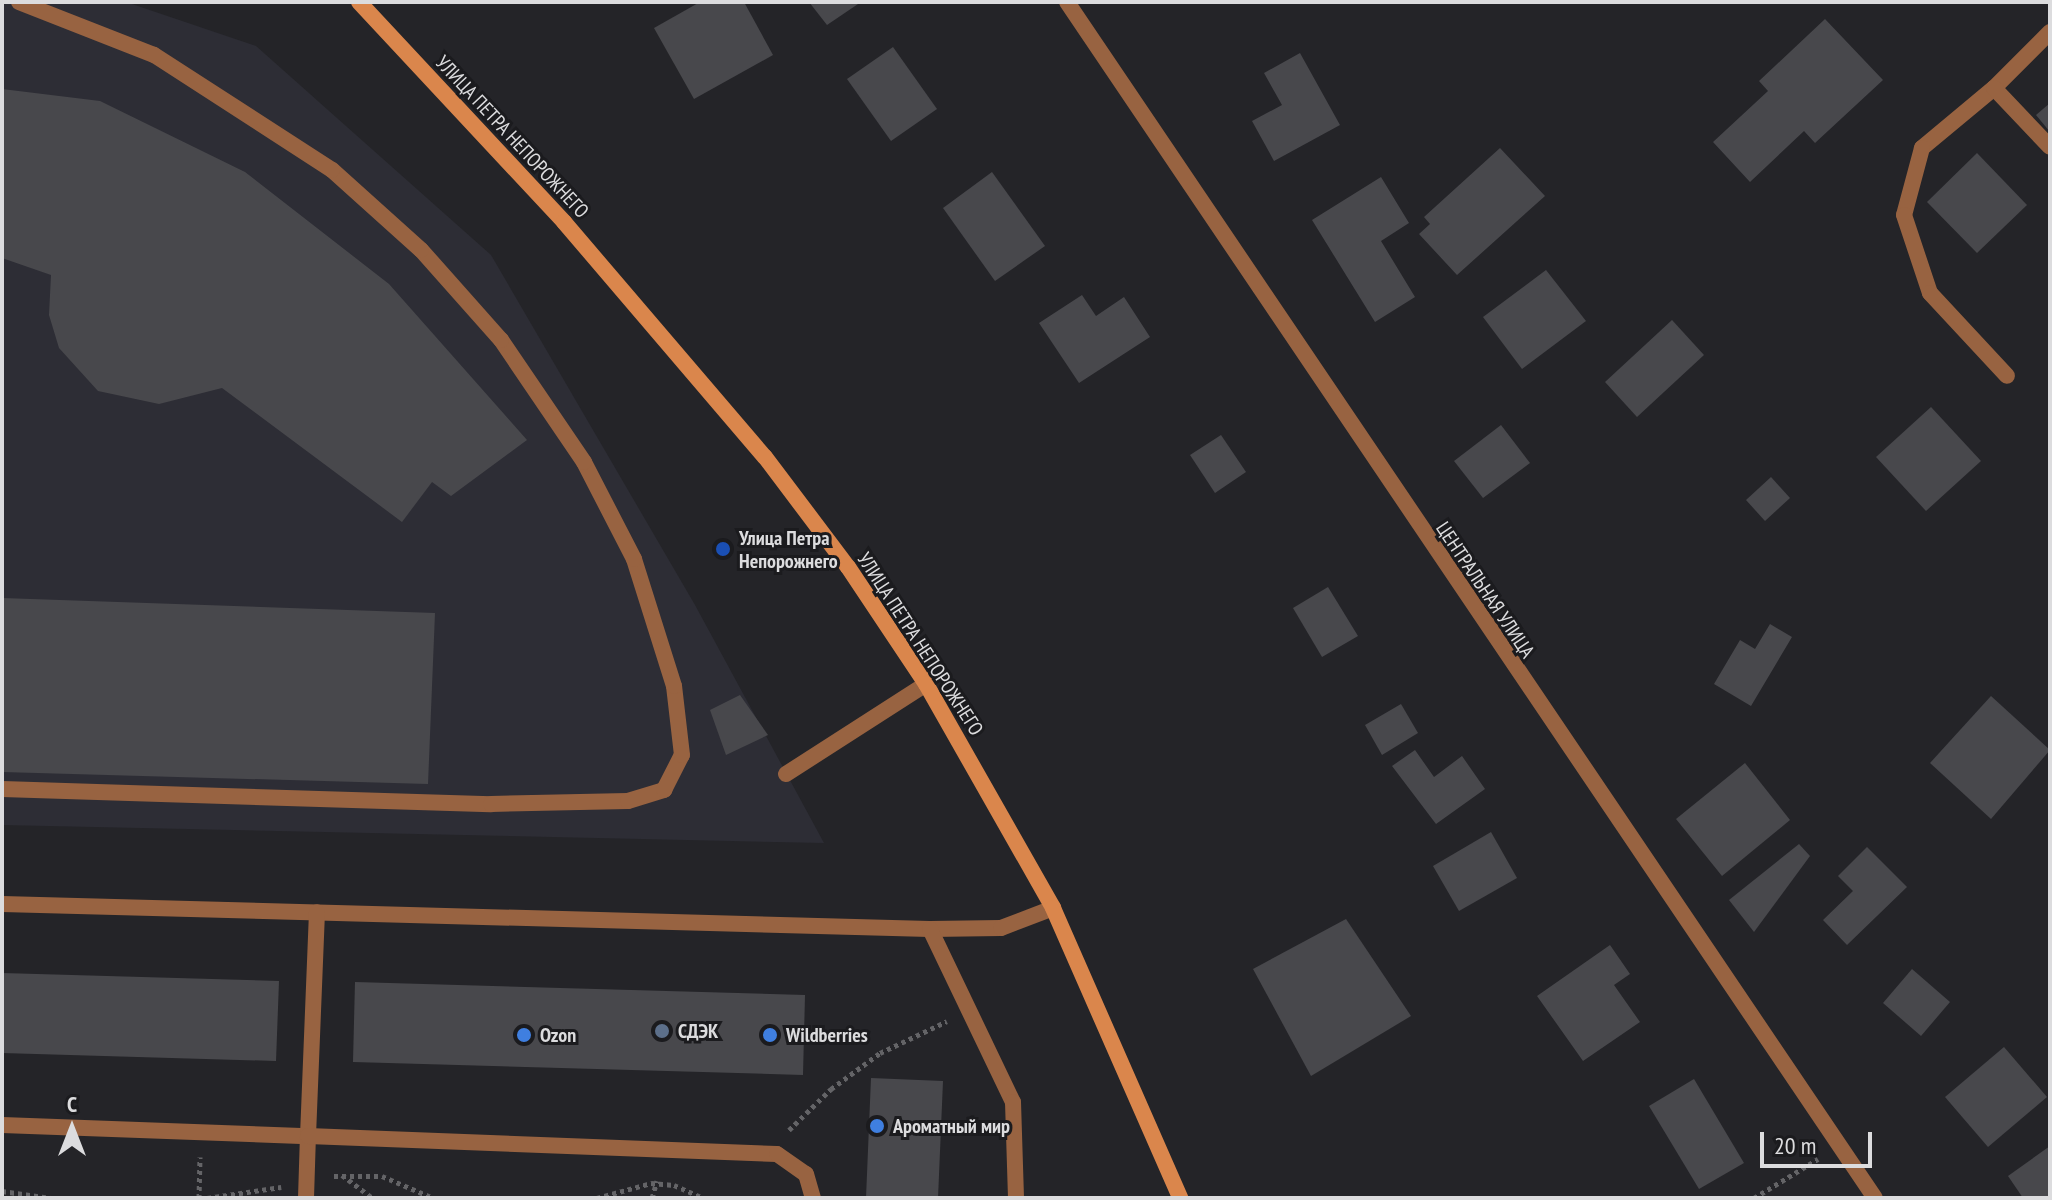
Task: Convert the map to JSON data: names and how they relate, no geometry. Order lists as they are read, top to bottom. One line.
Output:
{"streets":{"street":["УЛИЦА ПЕТРА НЕПОРОЖНЕГО","ЦЕНТРАЛЬНАЯ УЛИЦА"]},"places":["Улица Петра Непорожнего","СДЭК","Ozon","Wildberries","Ароматный мир"],"scale_bar":"20 m","north":"top"}
